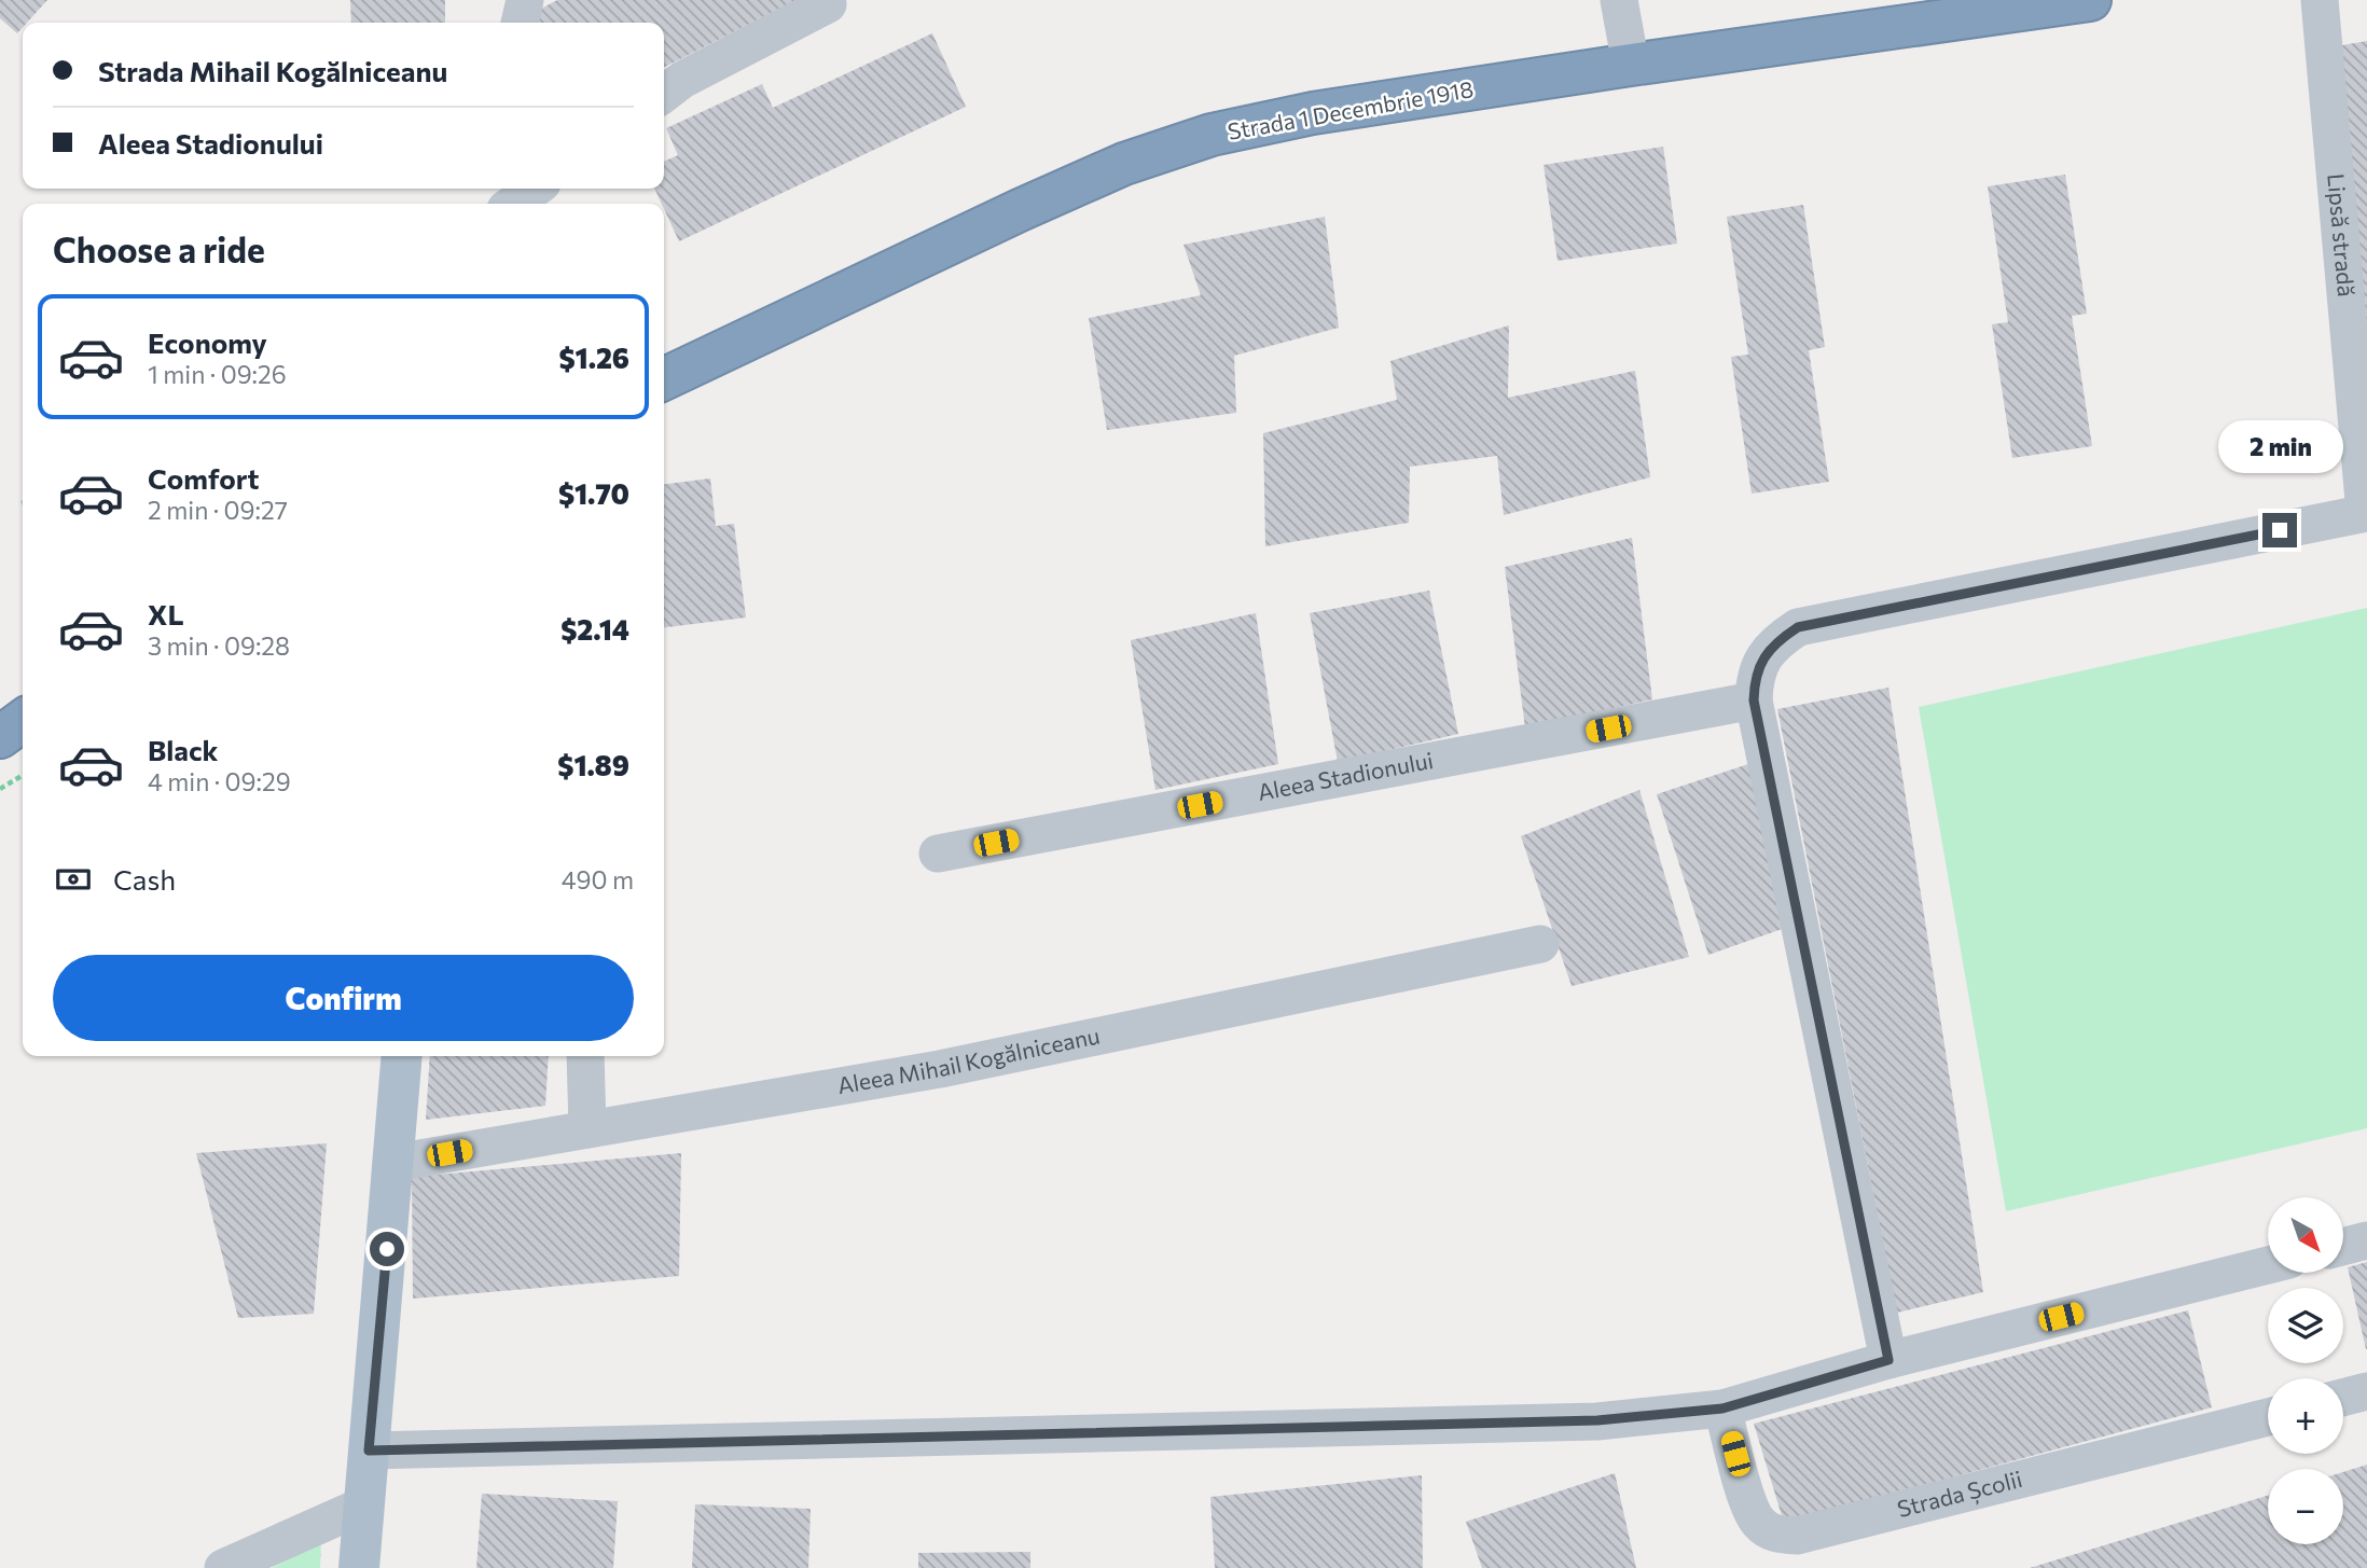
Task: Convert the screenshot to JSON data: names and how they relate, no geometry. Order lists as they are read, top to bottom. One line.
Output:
{"streets":{"highway":["Strada 1 Decembrie 1918"],"street":["Lipsă stradă","Aleea Stadionului","Aleea Mihail Kogălniceanu","Strada Școlii"]},"north":"bottom right","page":{"banner":["Strada Mihail Kogălniceanu","Aleea Stadionului"],"heading":"Choose a ride","list":[{"name":"Economy","note":"1 min · 09:26","value":"$1.26"},{"name":"Comfort","note":"2 min · 09:27","value":"$1.70"},{"name":"XL","note":"3 min · 09:28","value":"$2.14"},{"name":"Black","note":"4 min · 09:29","value":"$1.89"}],"bubble":"2 min","pay":["Cash","490 m"],"buttons":"Confirm","map_buttons":["+","−"]}}
